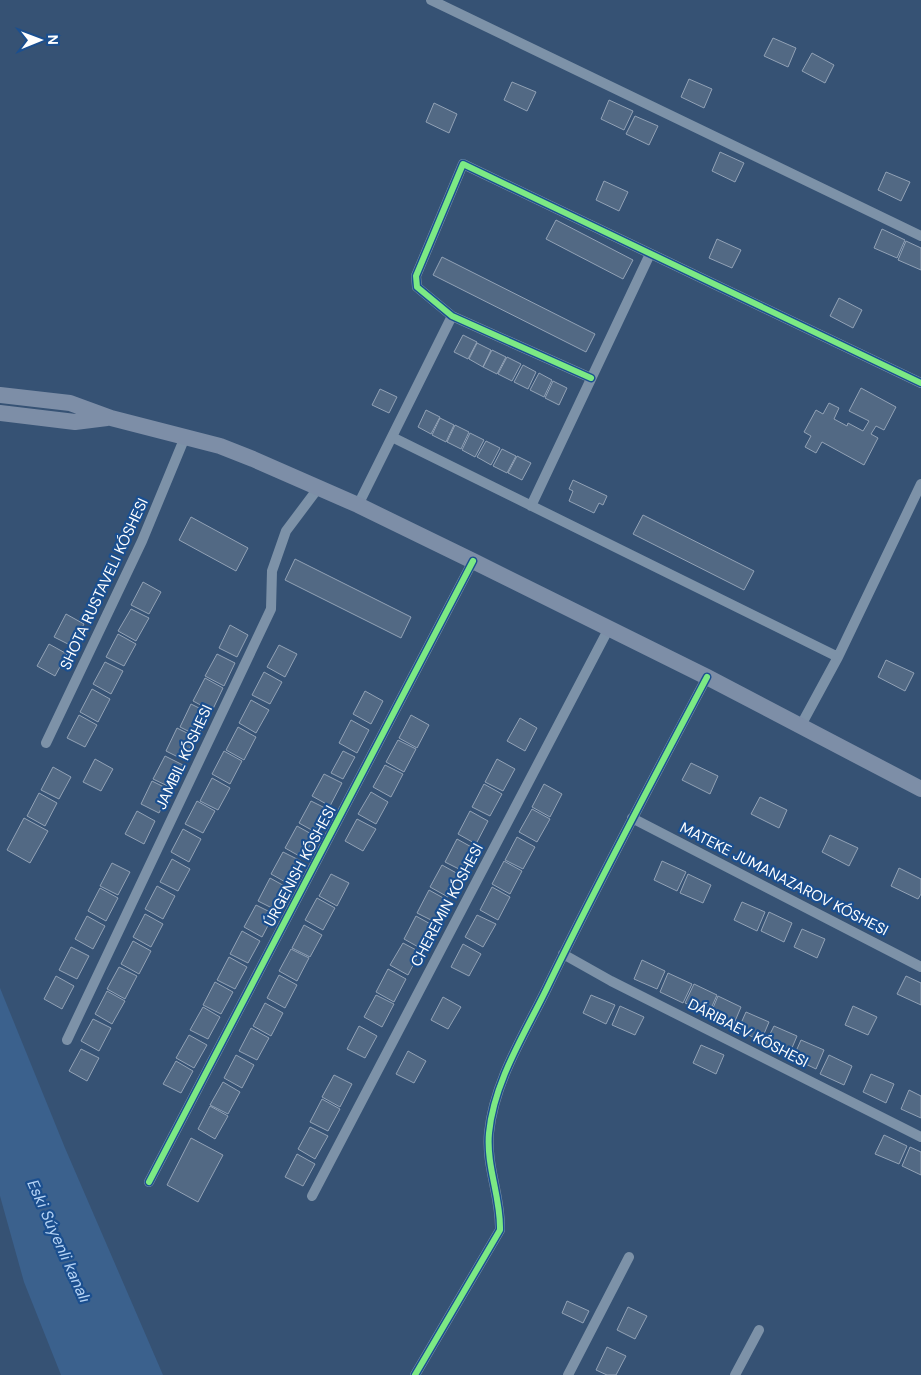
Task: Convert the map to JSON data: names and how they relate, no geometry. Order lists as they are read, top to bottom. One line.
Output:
{"streets":{"street":["SHOTA RUSTAVELI KÓSHESI","ÚRGENISH KÓSHESI","MATEKE JUMANAZAROV KÓSHESI","CHEREMIN KÓSHESI","DÁRIBAEV KÓSHESI"]},"water":["Eski Súyenli kanalı"],"north":"right"}
